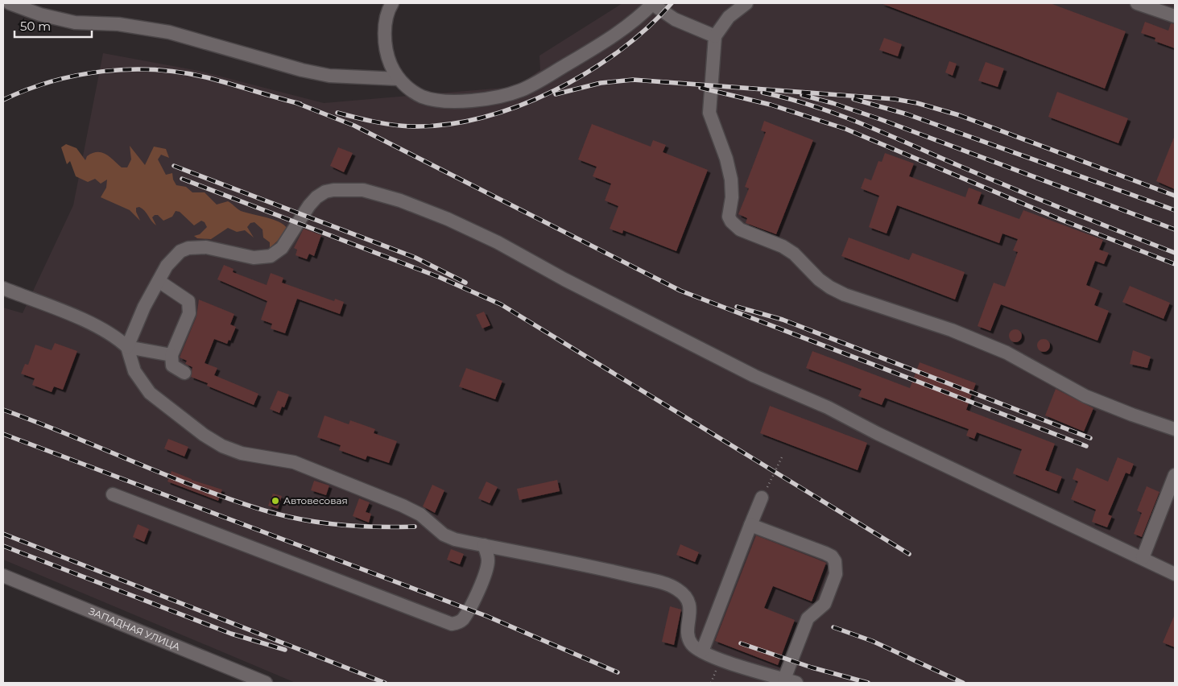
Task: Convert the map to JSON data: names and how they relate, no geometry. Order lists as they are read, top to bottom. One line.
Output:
{"streets":{"street":["ЗАПАДНАЯ УЛИЦА"]},"places":["Автовесовая"],"scale_bar":"50 m"}
